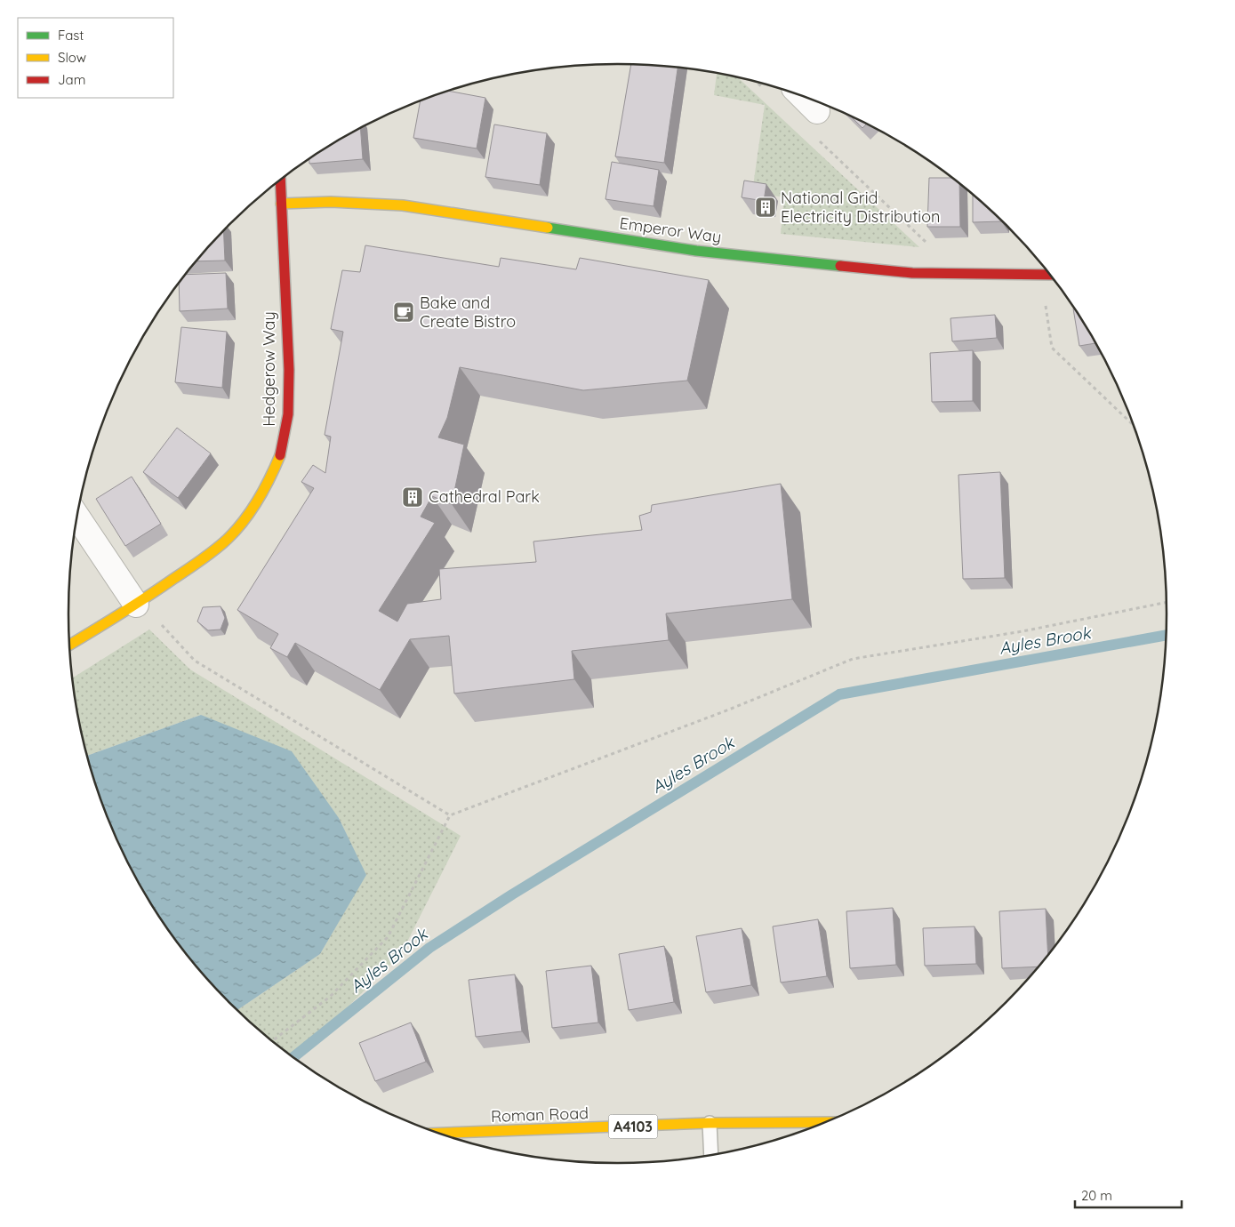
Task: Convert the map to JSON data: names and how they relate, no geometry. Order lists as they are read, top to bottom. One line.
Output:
{"streets":{"street":["Emperor Way","Hedgerow Way","Roman Road","A4103"]},"crossings":[["Emperor Way","Hedgerow Way"]],"water":["Ayles Brook"],"places":{"building":["National Grid Electricity Distribution","Cathedral Park"],"cafe":["Bake and Create Bistro"]},"legend":["Fast","Slow","Jam"],"scale_bar":"20 m"}
